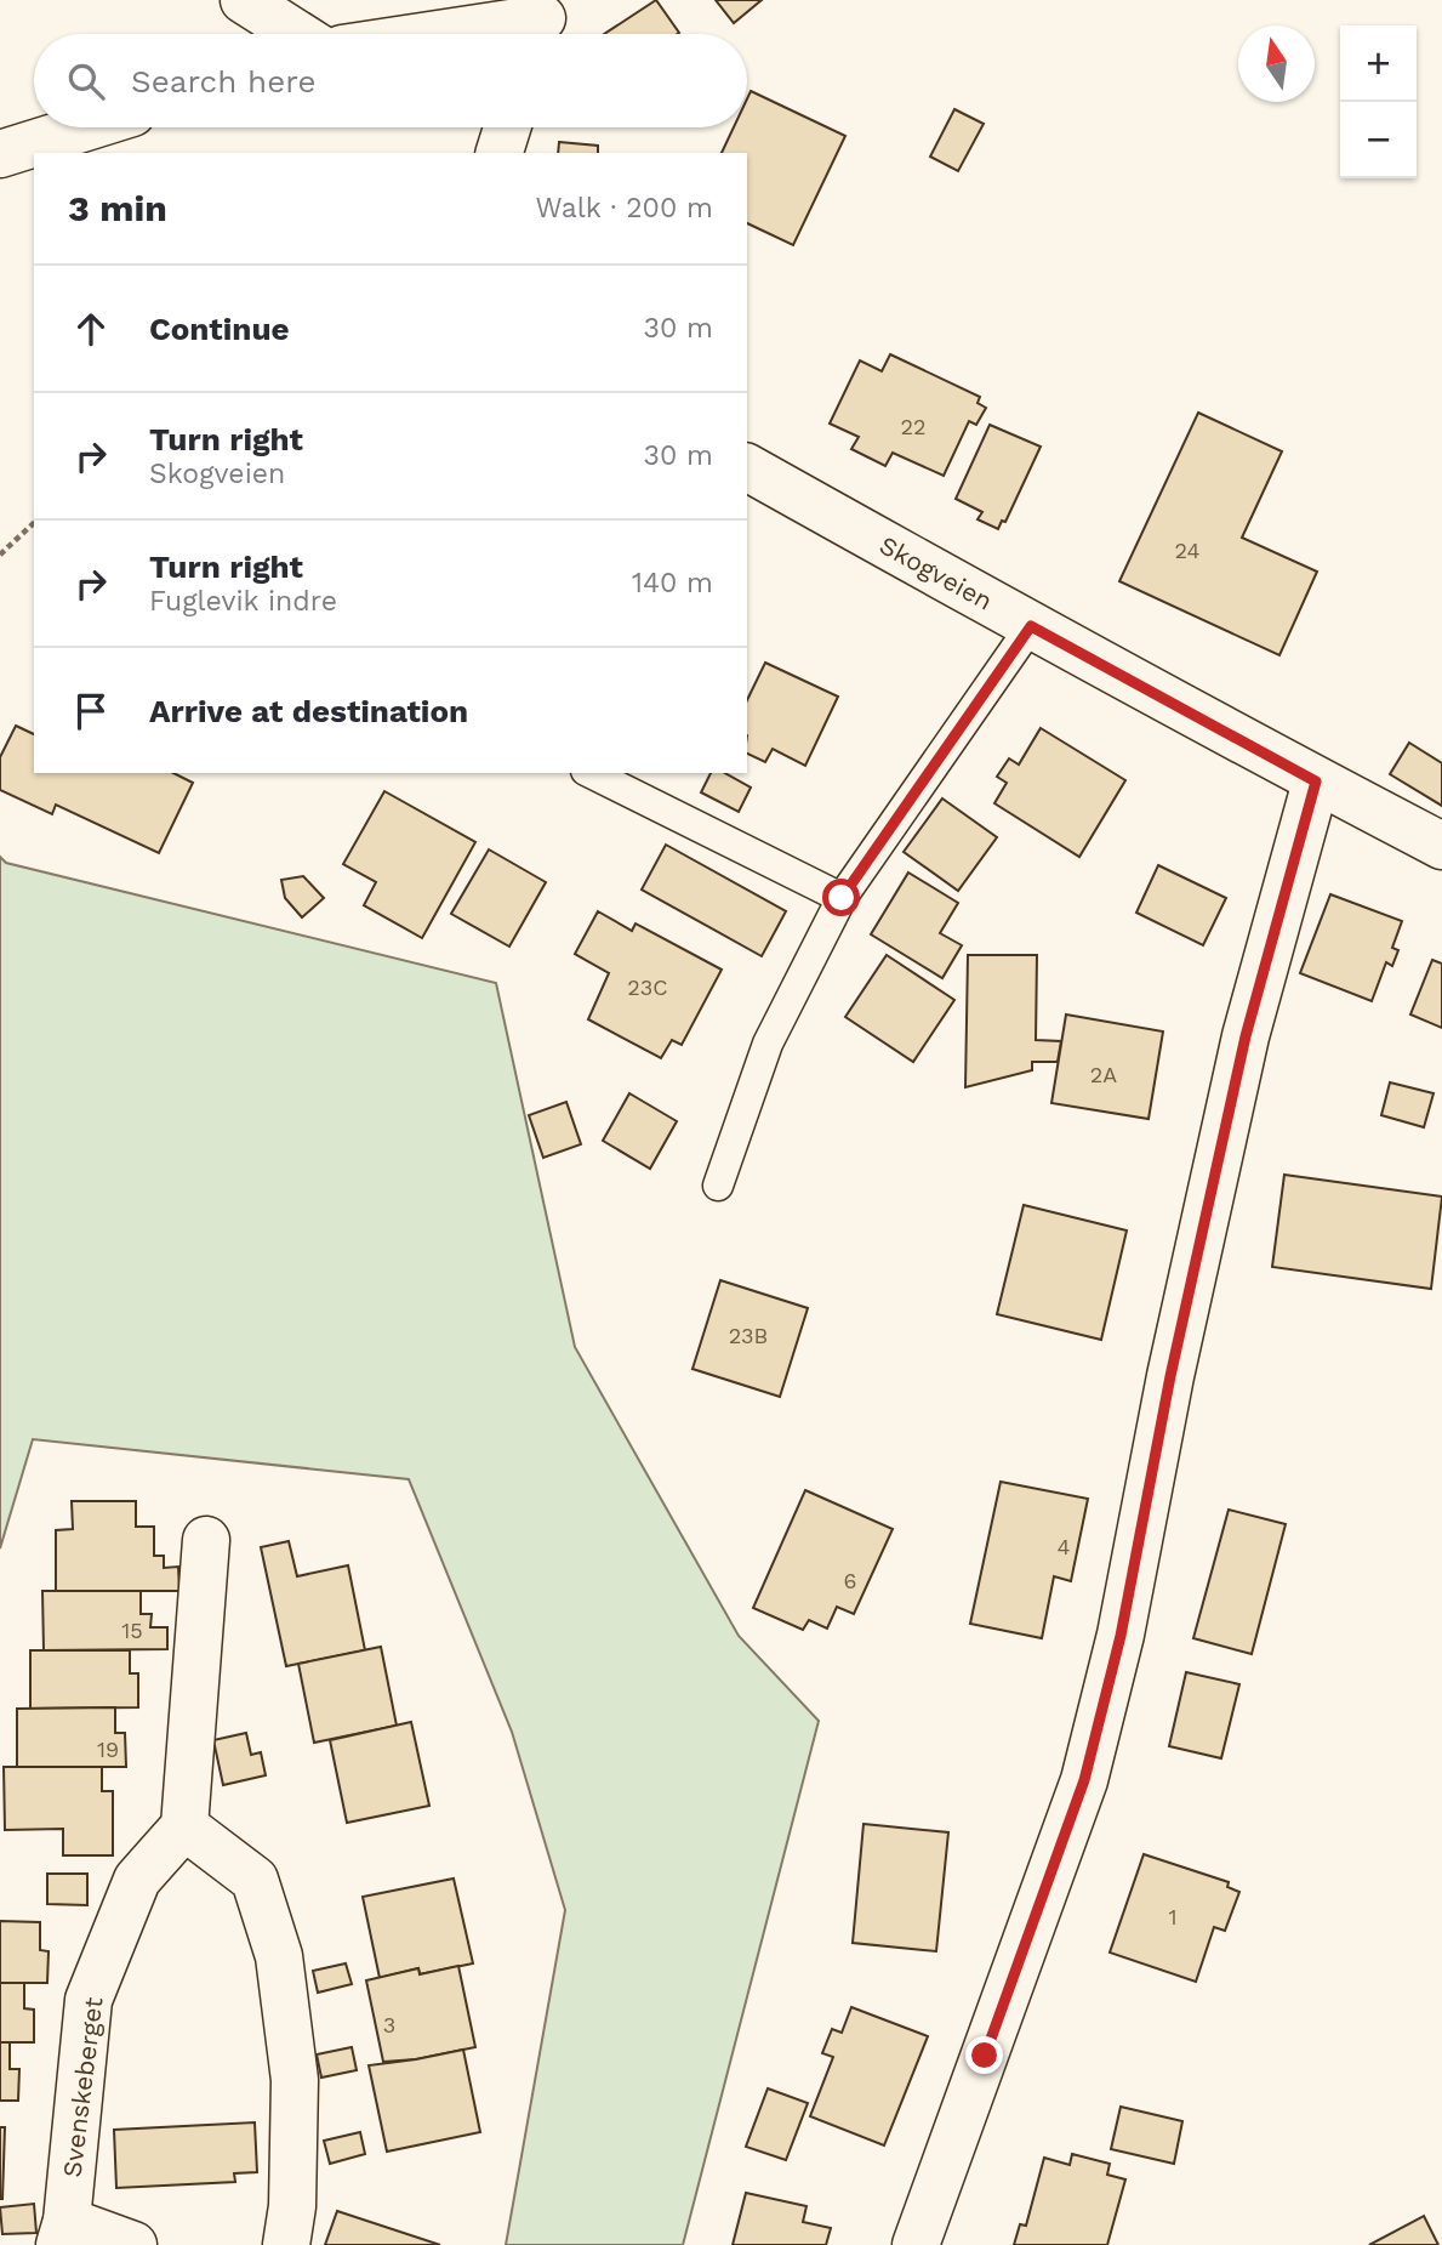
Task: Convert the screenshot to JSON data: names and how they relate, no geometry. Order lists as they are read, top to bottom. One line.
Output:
{"streets":{"street":["Skogveien","Svenskeberget"]},"house_numbers":["22","24","23C","2A","23B","4","6","15","19","1","3"],"north":"top","page":{"map_buttons":["+","−"],"search":"Search here","heading":["3 min","Walk · 200 m"],"list":[["Continue","30 m"],["Turn right","Skogveien","30 m"],["Turn right","Fuglevik indre","140 m"],"Arrive at destination"]}}
